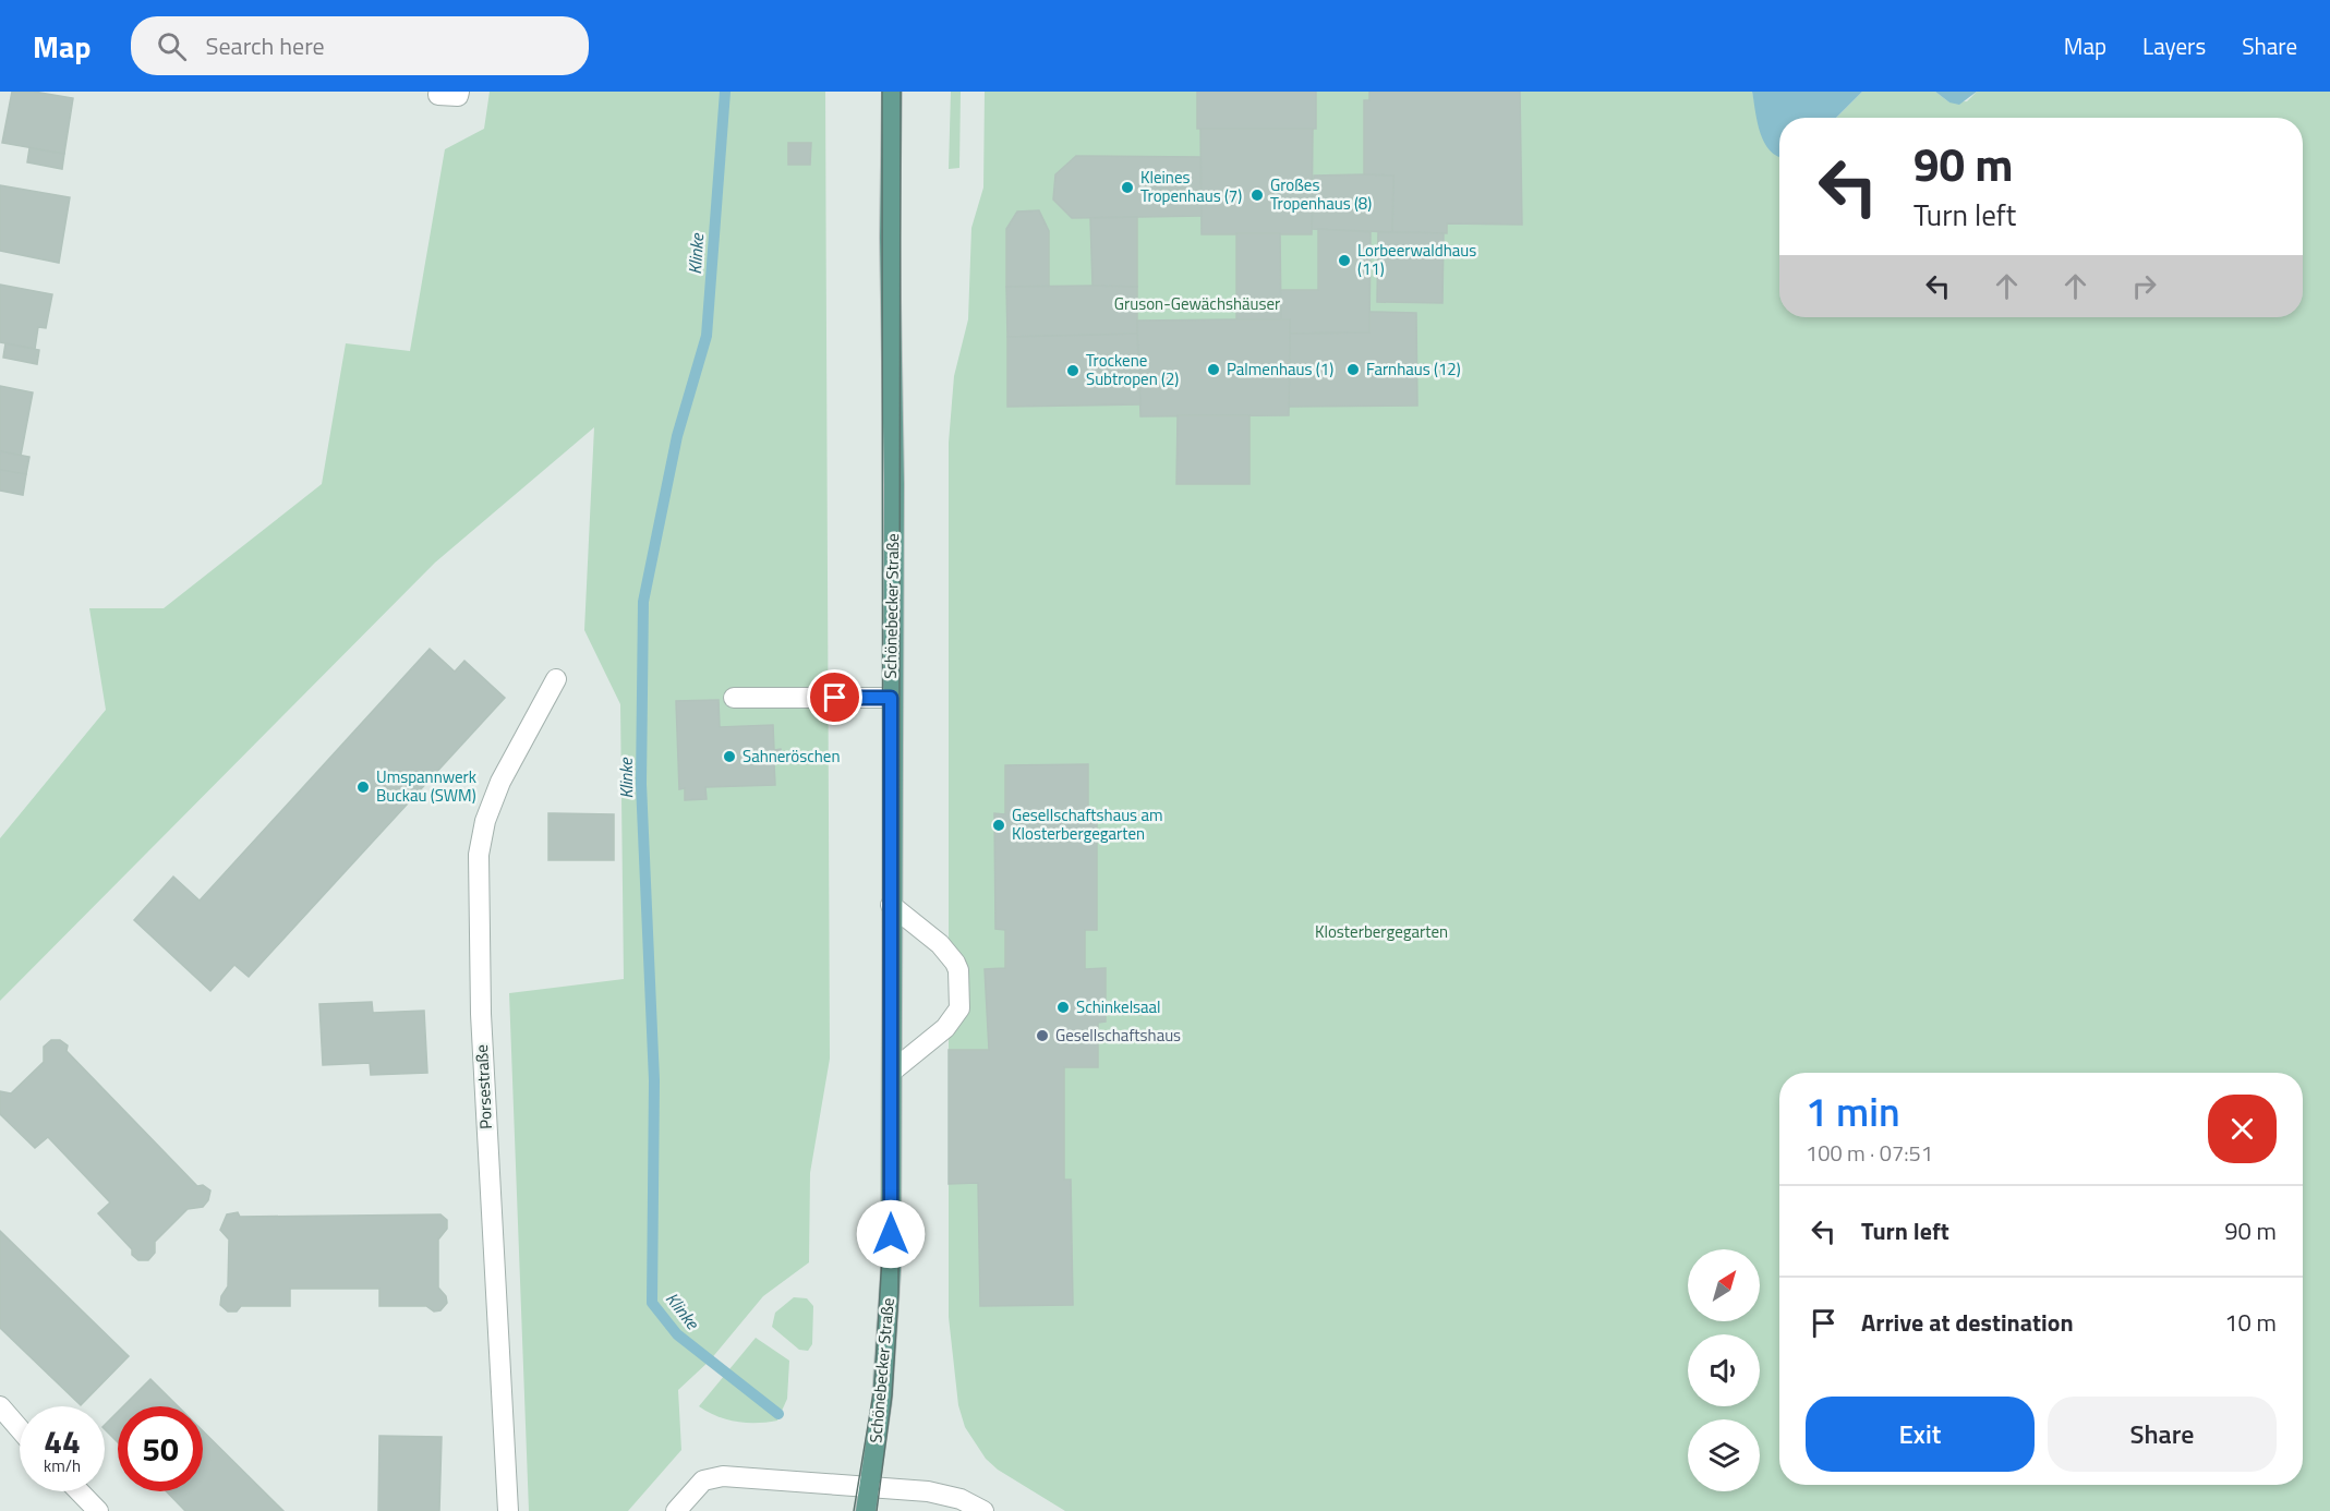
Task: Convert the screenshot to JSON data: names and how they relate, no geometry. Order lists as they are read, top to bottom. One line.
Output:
{"streets":{"main road":["Schönebecker Straße"],"street":["Porsestraße"]},"water":["Klinke"],"parks":["Gruson-Gewächshäuser","Klosterbergegarten"],"places":["Kleines Tropenhaus (7)","Großes Tropenhaus (8)","Lorbeerwaldhaus (11)","Palmenhaus (1)","Farnhaus (12)","Trockene Subtropen (2)","Sahneröschen","Umspannwerk Buckau (SWM)","Gesellschaftshaus am Klosterbergegarten","Schinkelsaal","Gesellschaftshaus"],"north":"top right","page":{"header":"Map","search":"Search here","nav":["Map","Layers","Share"],"turn":["90 m","Turn left"],"heading":["1 min","100 m · 07:51"],"list":[{"name":"Turn left","value":"90 m"},{"name":"Arrive at destination","value":"10 m"}],"buttons":["Exit","Share"],"speed":"44 km/h","limit":"50"}}
